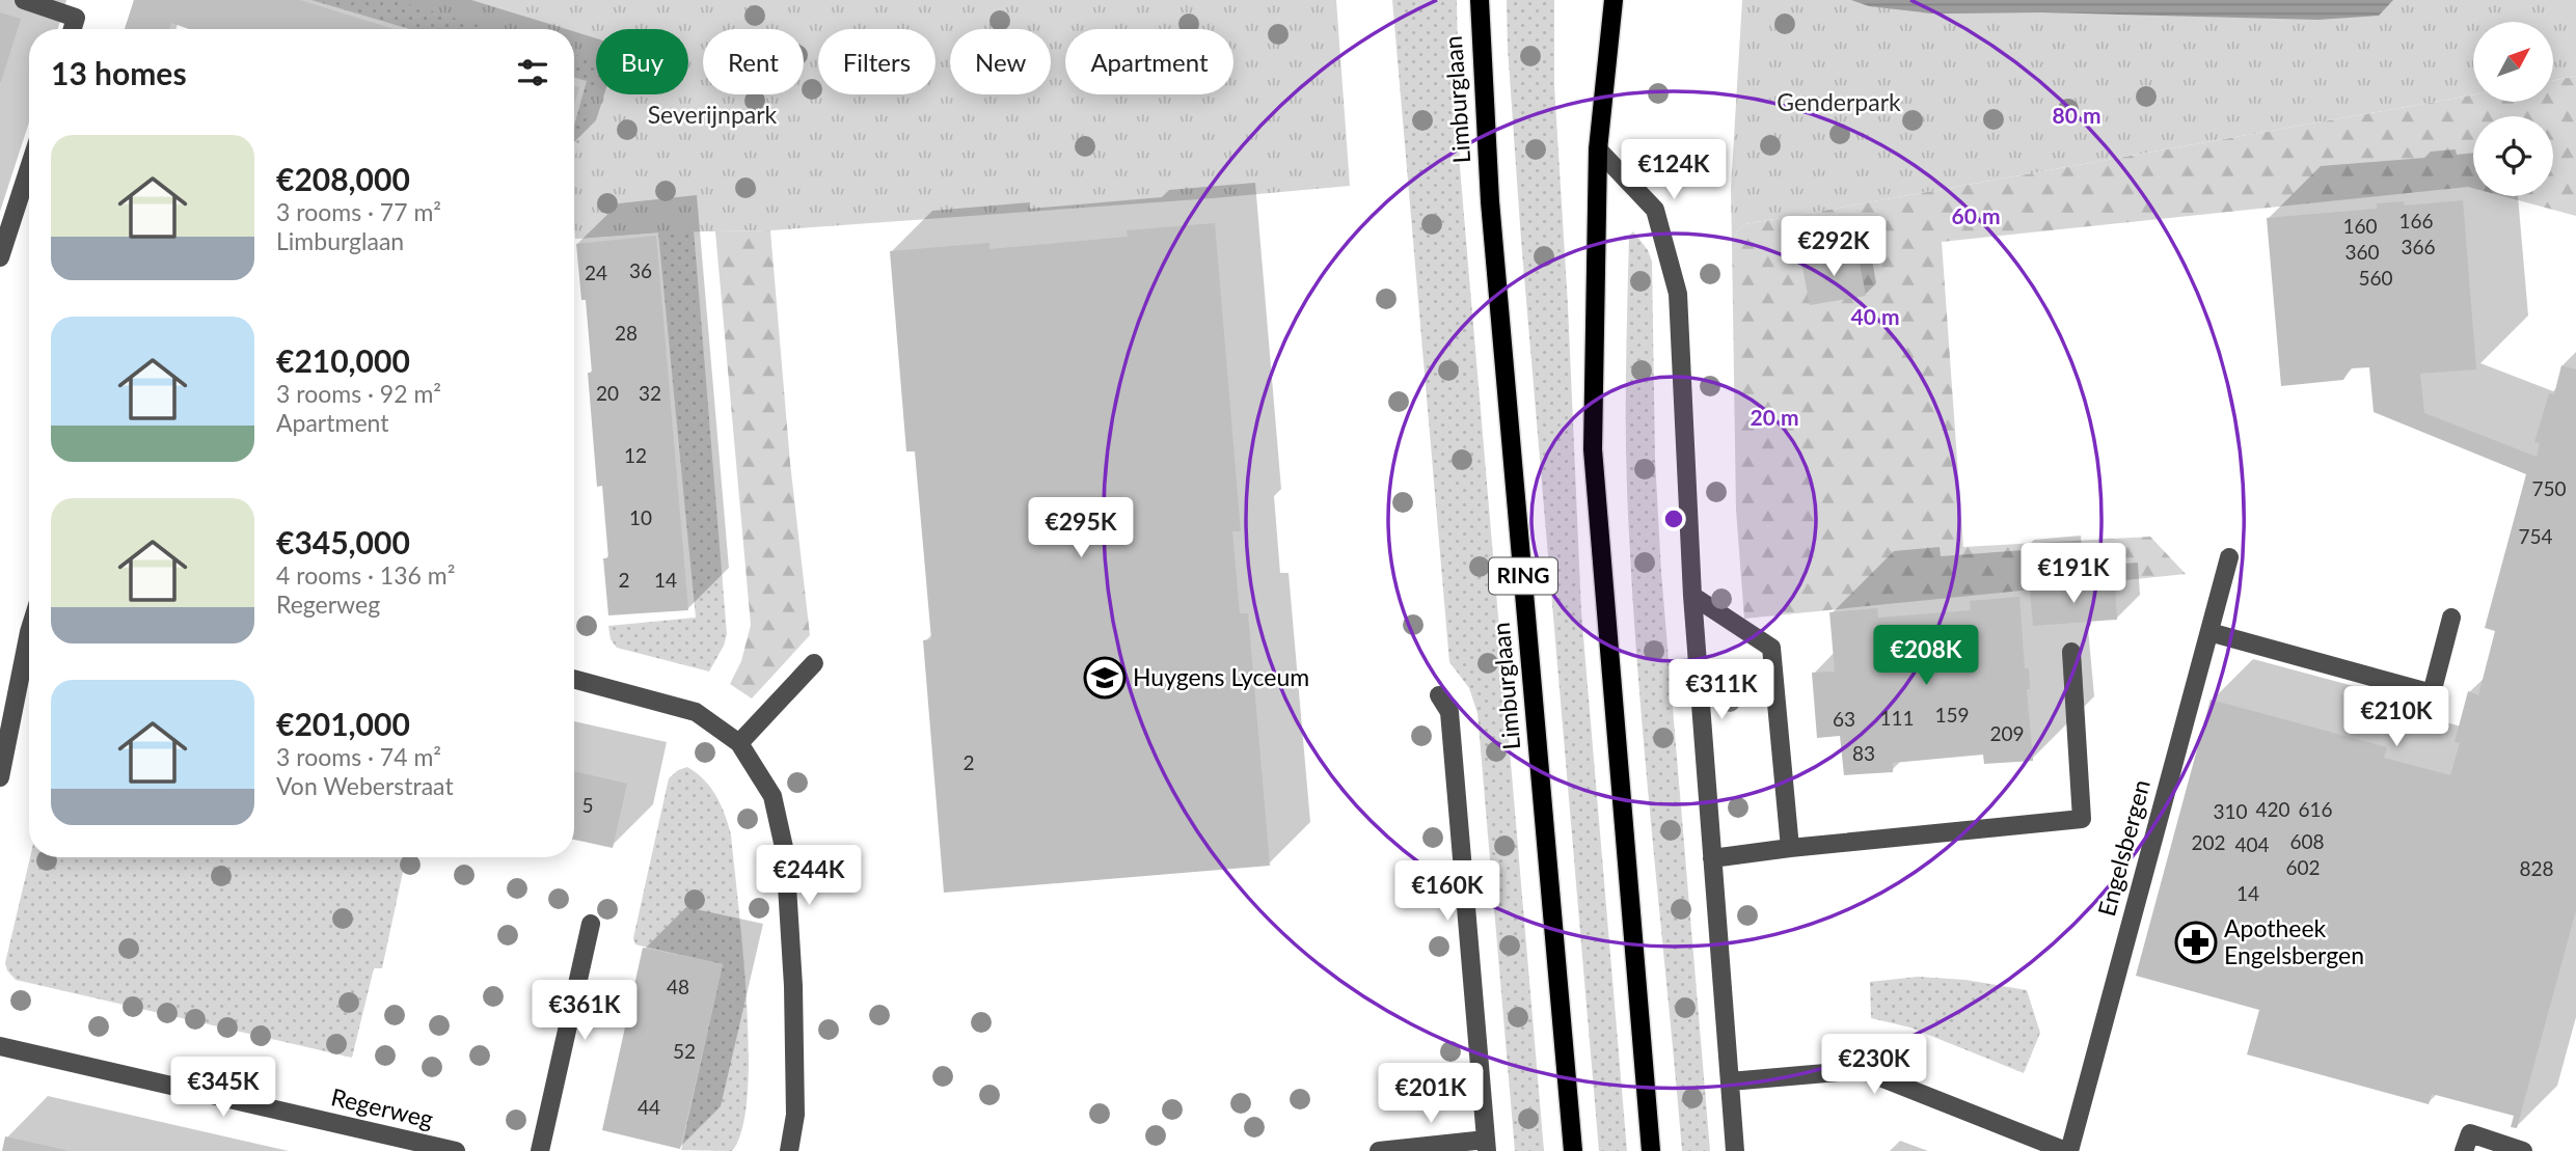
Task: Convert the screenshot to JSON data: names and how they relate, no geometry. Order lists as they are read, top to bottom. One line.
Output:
{"streets":{"main road":["Limburglaan","RING"],"street":["Engelsbergen","Regerweg"]},"parks":["Genderpark","Severijnpark"],"places":{"school or university":["Huygens Lyceum"],"pharmacy":["Apotheek Engelsbergen"]},"house_numbers":["166","160","366","360","36","24","560","28","20","32","12","750","10","754","2","14","159","111","63","209","83","2","5","420","616","310","608","202","404","602","828","14","48","52","44"],"north":"top right","page":{"chip":["Buy","Rent","Filters","New","Apartment"],"heading":"13 homes","list":[{"name":"€208,000","note":"3 rooms · 77 m² · Limburglaan"},{"name":"€210,000","note":"3 rooms · 92 m² · Apartment"},{"name":"€345,000","note":"4 rooms · 136 m² · Regerweg"},{"name":"€201,000","note":"3 rooms · 74 m² · Von Weberstraat"}],"price":["€124K","€292K","€295K","€191K","€208K","€311K","€210K","€244K","€160K","€361K","€230K","€345K","€201K"]},"rings":["80 m","60 m","40 m","20 m"]}
